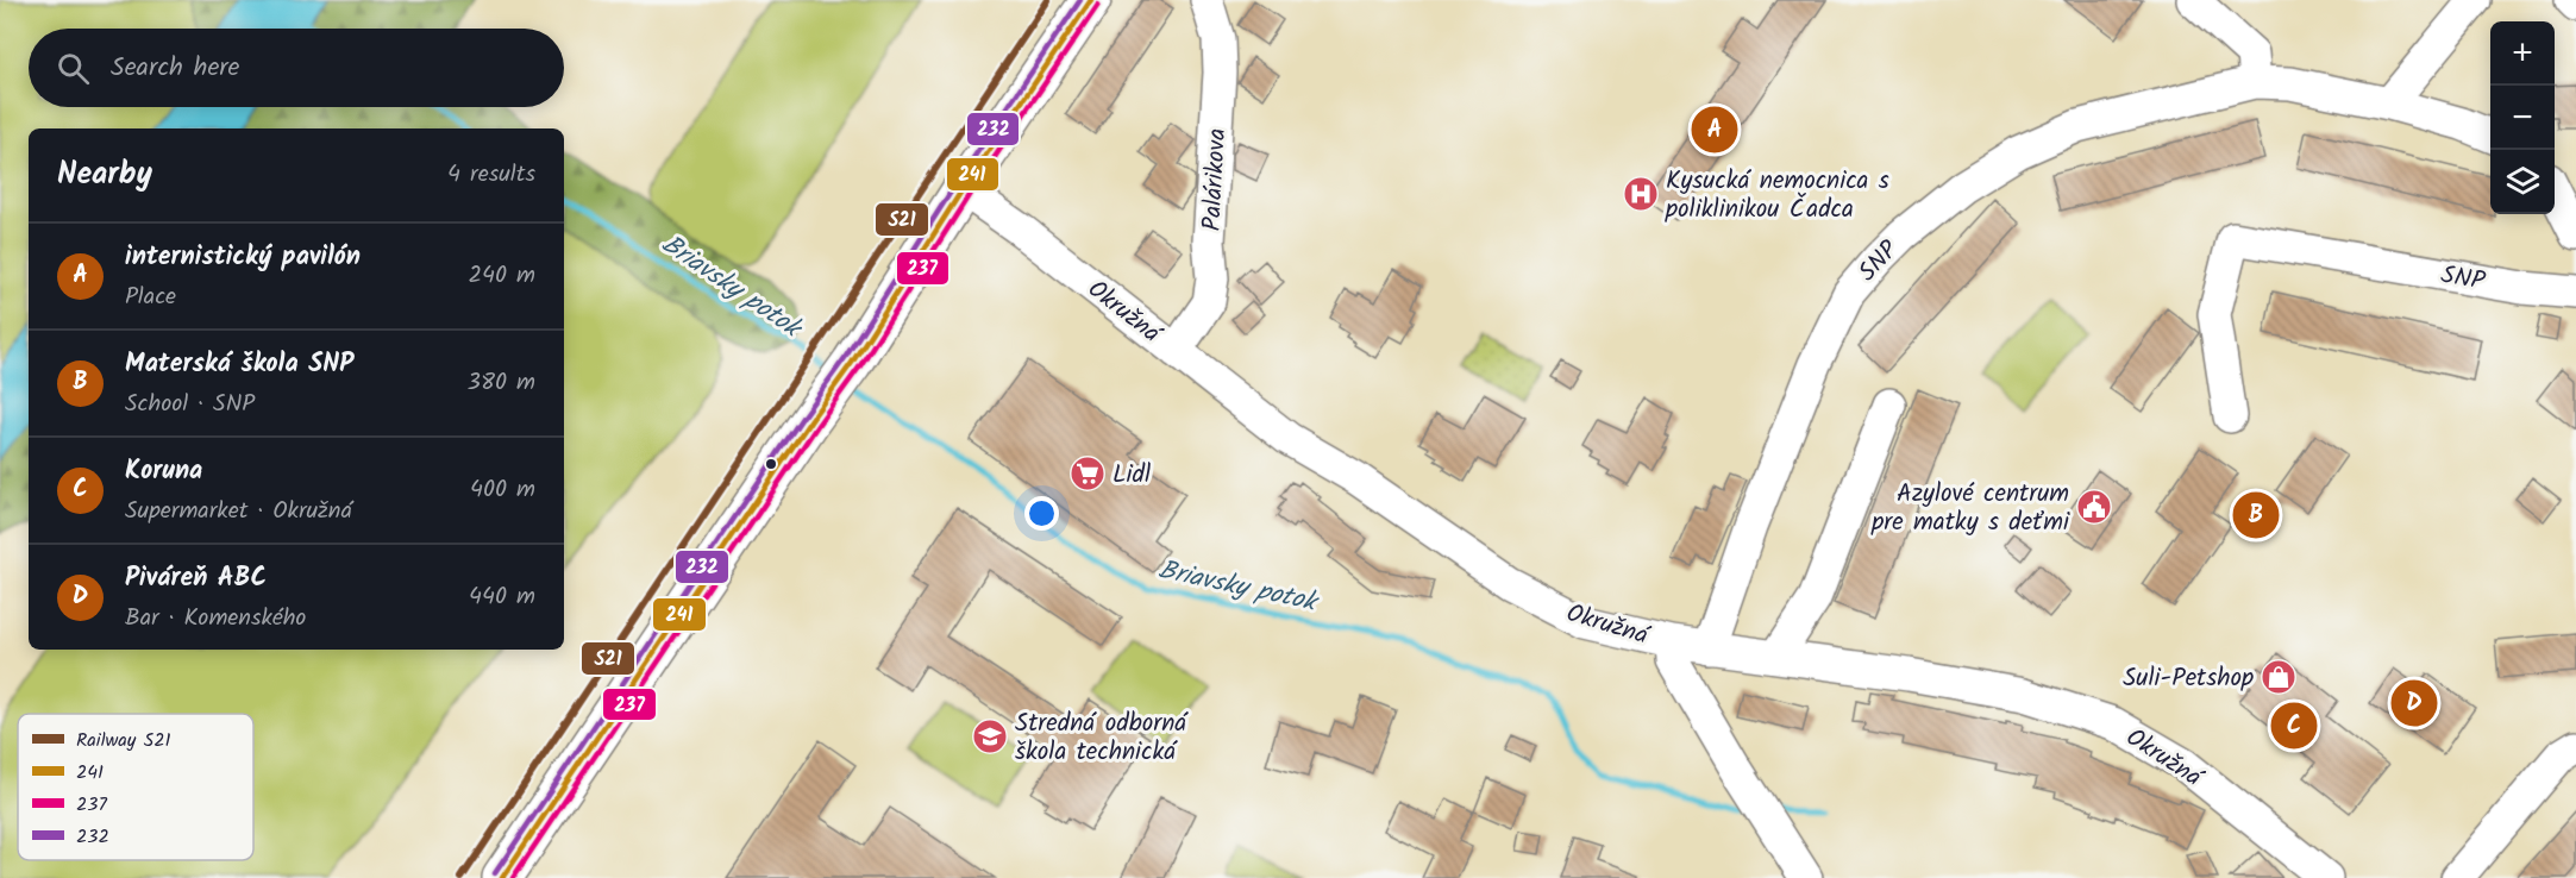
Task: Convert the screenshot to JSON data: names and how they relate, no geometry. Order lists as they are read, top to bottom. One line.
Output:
{"streets":{"street":["Palárikova","SNP","Okružná"]},"crossings":[["Palárikova","Okružná"],["SNP","Okružná"]],"water":["Briavsky potok"],"places":{"hospital":["Kysucká nemocnica s poliklinikou Čadca"],"supermarket":["Lidl"],"public building":["Azylové centrum pre matky s deťmi"],"shop":["Suli-Petshop"],"school or university":["Stredná odborná škola technická"]},"lines":["rail line S21","transit line 241","transit line 232","transit line 237"],"legend":["Railway S21","241","237","232"],"page":{"map_buttons":["+","−"],"search":"Search here","pins":["A","B","D","C"],"heading":["Nearby","4 results"],"list":[{"mark":"A","name":"internistický pavilón","note":"Place","value":"240 m"},{"mark":"B","name":"Materská škola SNP","note":"School · SNP","value":"380 m"},{"mark":"C","name":"Koruna","note":"Supermarket · Okružná","value":"400 m"},{"mark":"D","name":"Piváreň ABC","note":"Bar · Komenského","value":"440 m"}]}}
